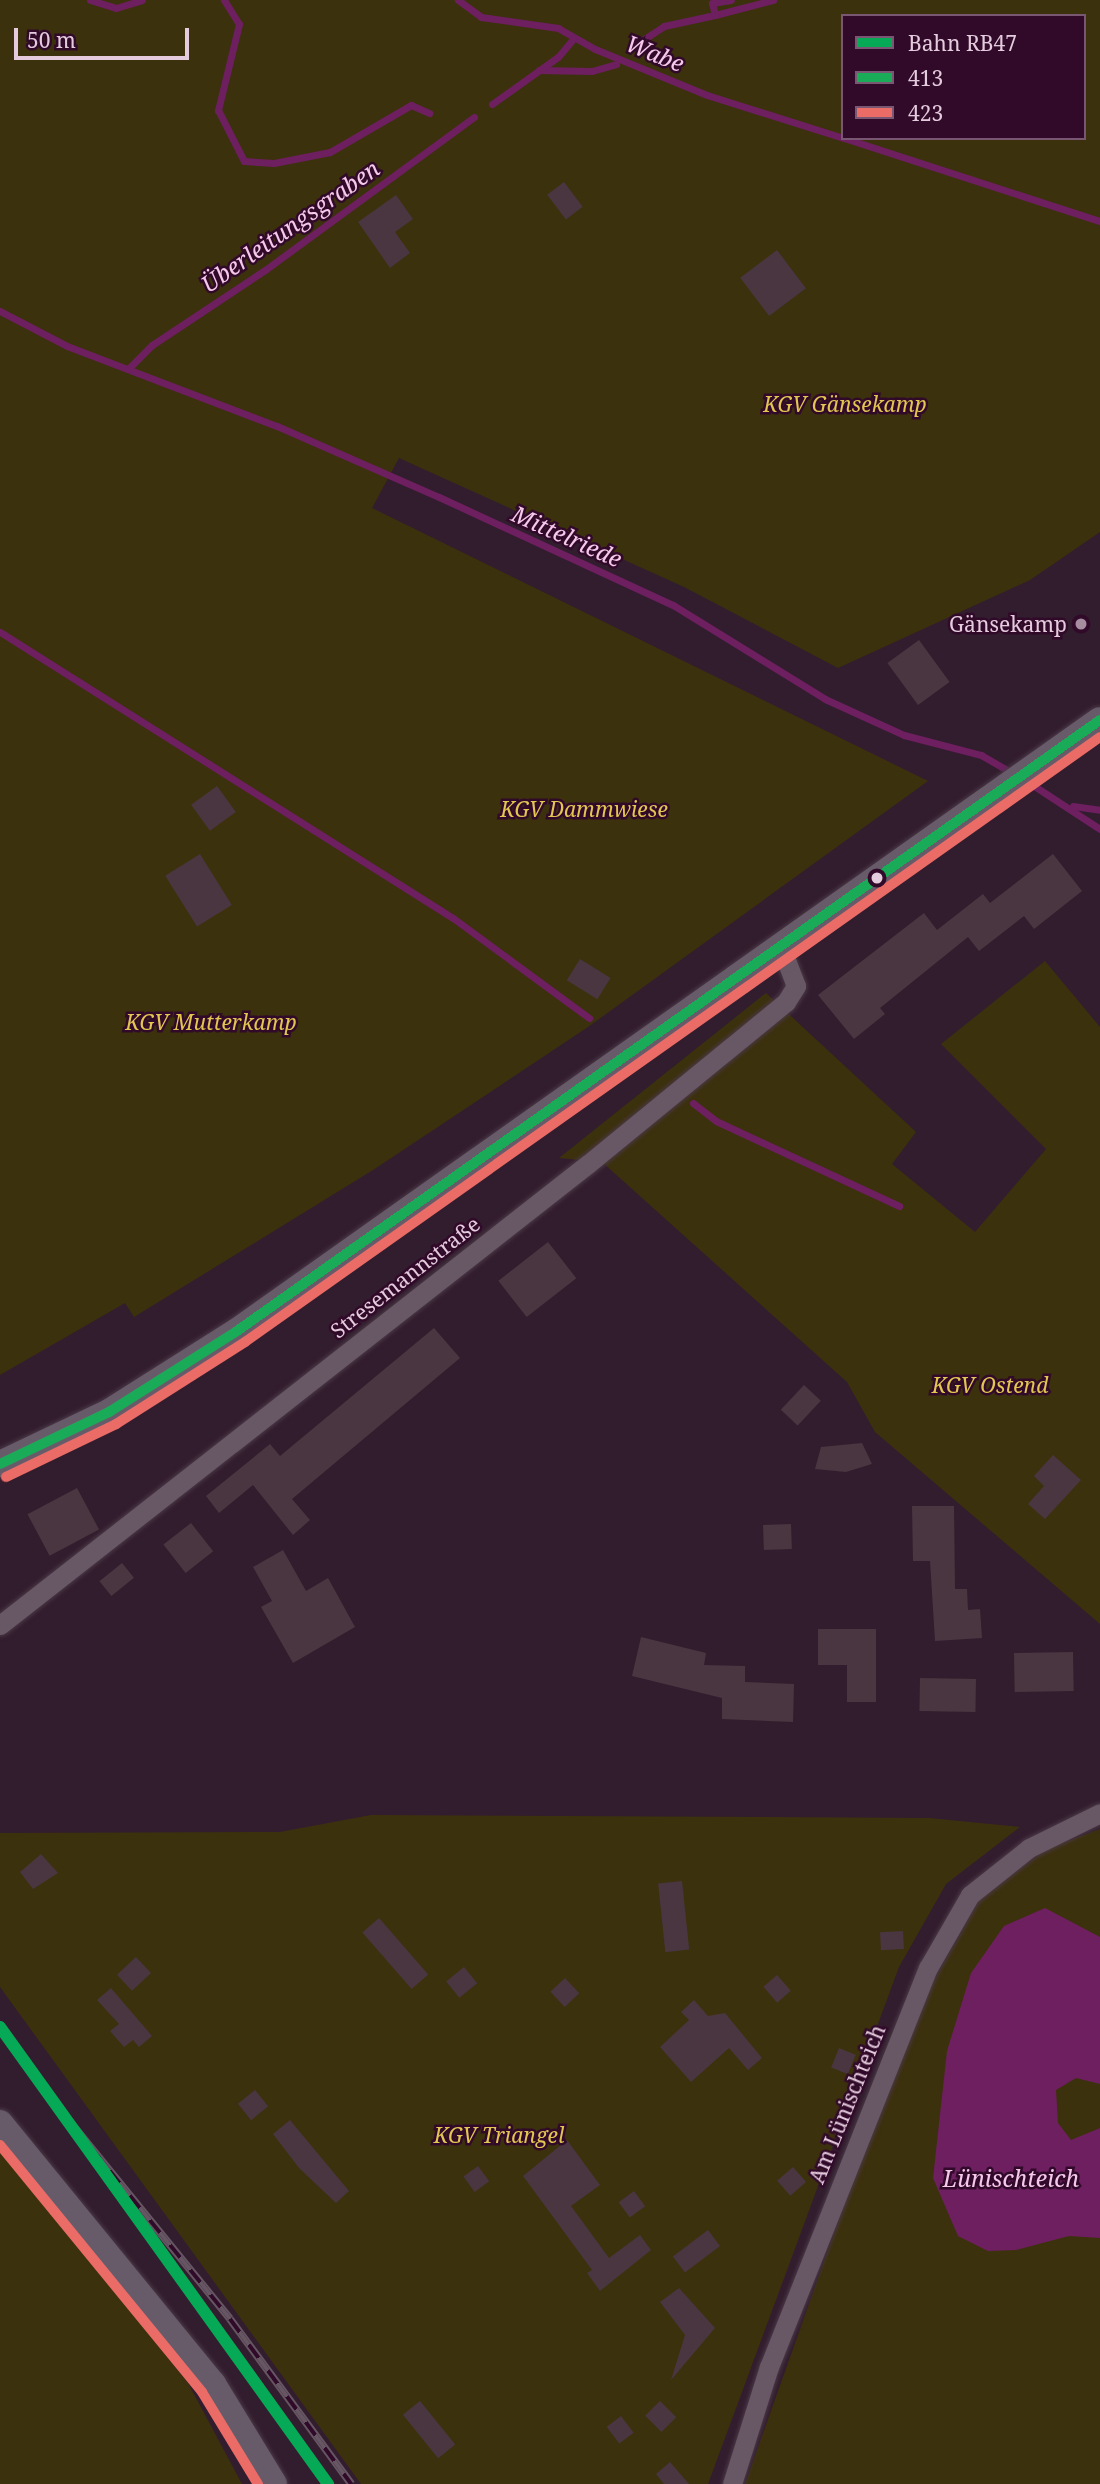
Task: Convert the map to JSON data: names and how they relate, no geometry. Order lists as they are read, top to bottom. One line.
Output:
{"streets":{"street":["Stresemannstraße","Am Lünischteich"]},"water":["Wabe","Überleitungsgraben","Mittelriede","Lünischteich"],"parks":["KGV Gänsekamp","KGV Dammwiese","KGV Mutterkamp","KGV Ostend","KGV Triangel"],"places":["Gänsekamp"],"lines":["transit line 413","transit line 423","rail line RB47"],"legend":["Bahn RB47","413","423"],"scale_bar":"50 m"}
